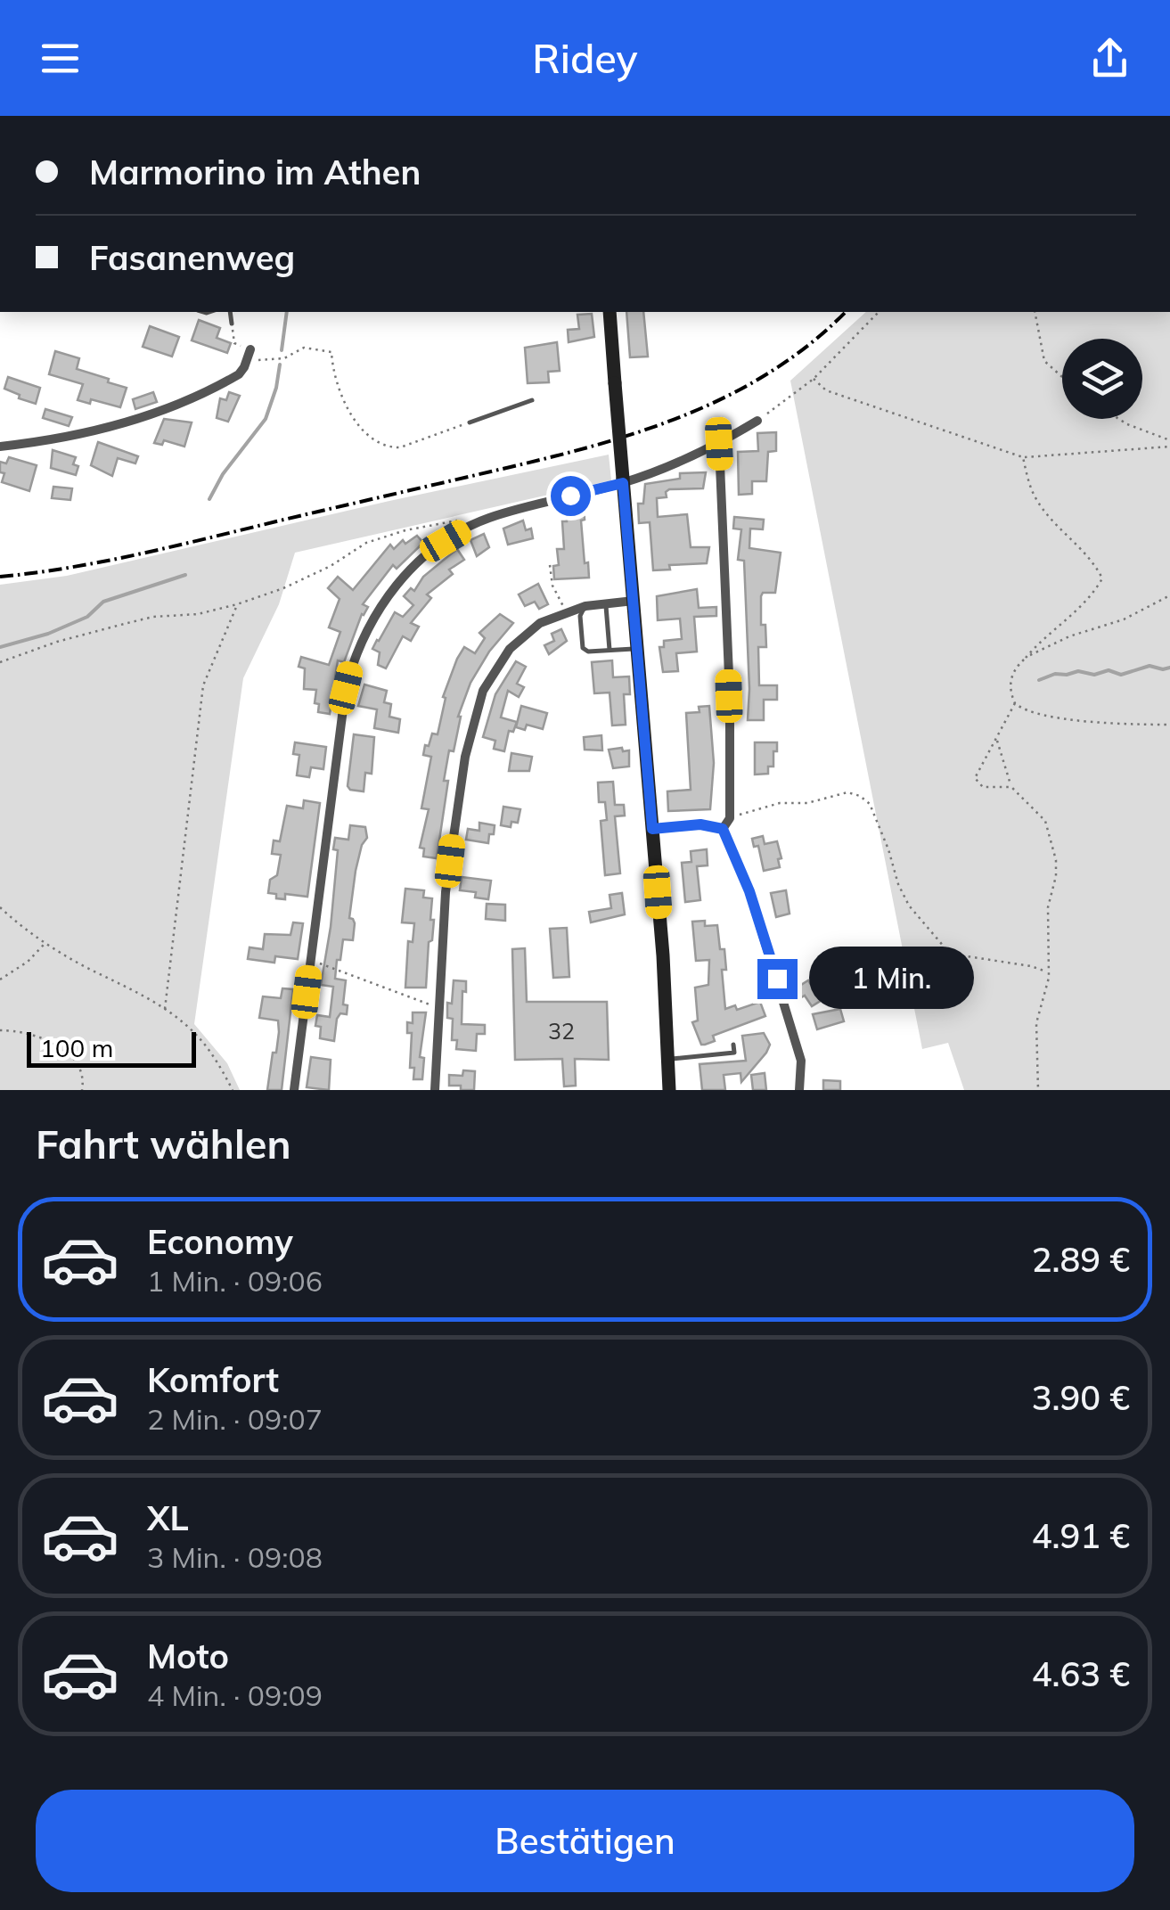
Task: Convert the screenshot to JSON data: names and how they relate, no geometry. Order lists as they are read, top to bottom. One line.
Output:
{"house_numbers":["32"],"scale_bar":"100 m","page":{"header":"Ridey","banner":["Marmorino im Athen","Fasanenweg"],"bubble":"1 Min.","scale":"100 m","heading":"Fahrt wählen","list":[{"name":"Economy","note":"1 Min. · 09:06","value":"2.89 €"},{"name":"Komfort","note":"2 Min. · 09:07","value":"3.90 €"},{"name":"XL","note":"3 Min. · 09:08","value":"4.91 €"},{"name":"Moto","note":"4 Min. · 09:09","value":"4.63 €"}],"buttons":"Bestätigen"}}
